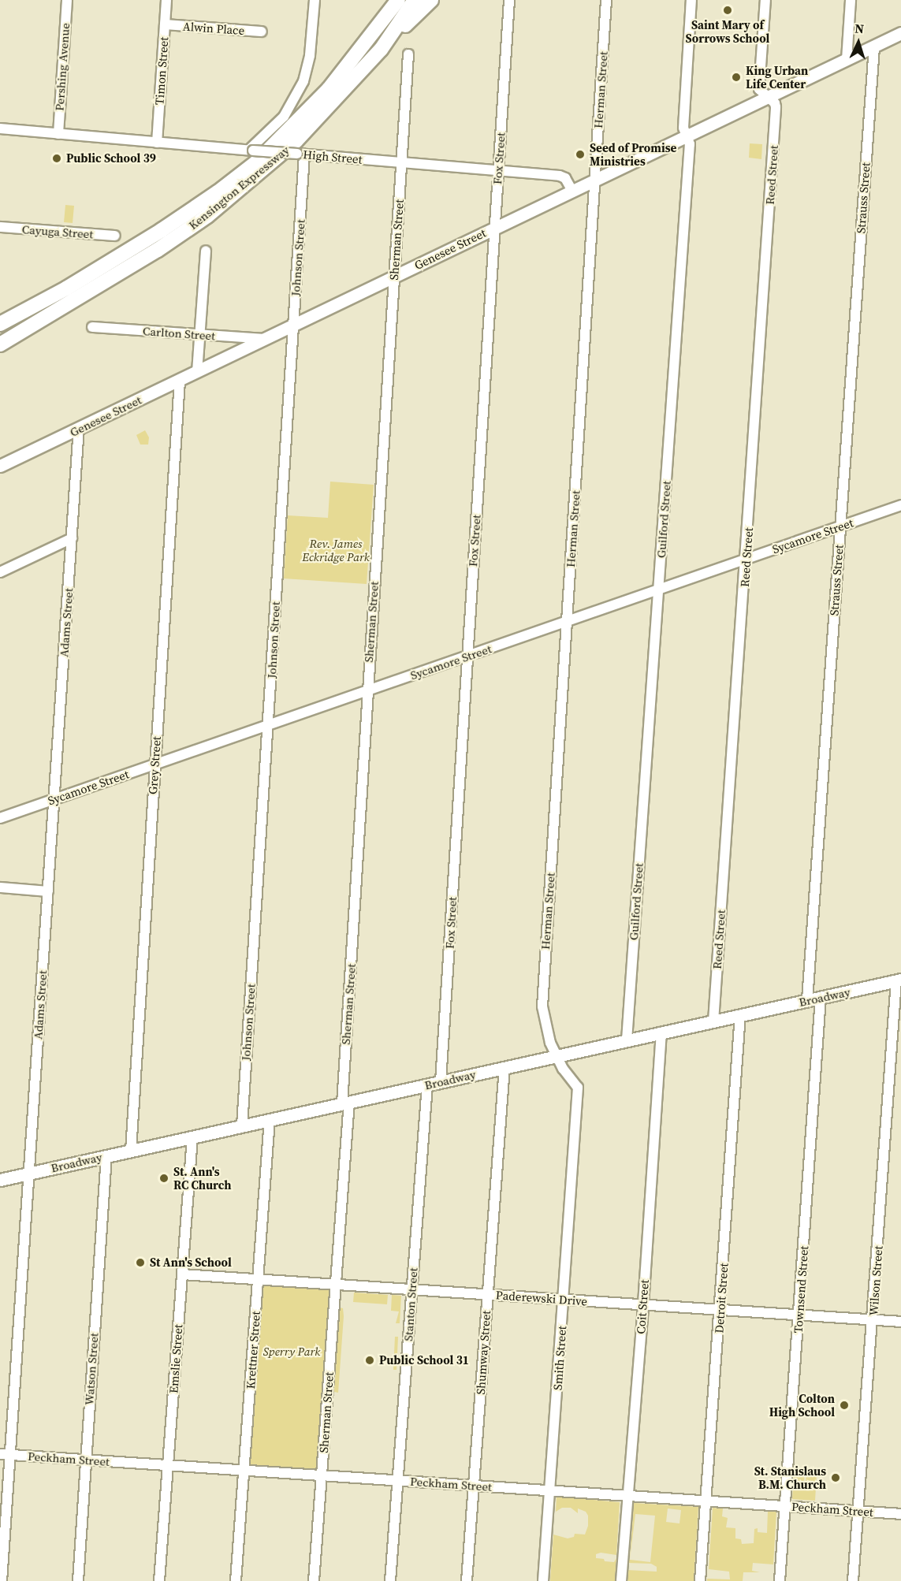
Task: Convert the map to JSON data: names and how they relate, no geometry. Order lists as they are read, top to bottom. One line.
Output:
{"streets":{"highway":["Kensington Expressway"],"main road":["Genesee Street","Broadway"],"street":["Alwin Place","Pershing Avenue","Timon Street","Herman Street","High Street","Fox Street","Reed Street","Strauss Street","Cayuga Street","Sherman Street","Johnson Street","Carlton Street","Guilford Street","Sycamore Street","Adams Street","Grey Street","Wilson Street","Townsend Street","Paderewski Drive","Detroit Street","Stanton Street","Coit Street","Krettner Street","Shumway Street","Smith Street","Emslie Street","Watson Street","Peckham Street"]},"crossings":[["Alwin Place","Timon Street"],["Pershing Avenue","High Street"],["Timon Street","High Street"],["Herman Street","Genesee Street"],["Herman Street","Sycamore Street"],["Herman Street","Broadway"],["Herman Street","Smith Street"],["High Street","Fox Street"],["High Street","Sherman Street"],["High Street","Genesee Street"],["High Street","Johnson Street"],["Fox Street","Genesee Street"],["Fox Street","Sycamore Street"],["Fox Street","Broadway"],["Reed Street","Genesee Street"],["Reed Street","Sycamore Street"],["Reed Street","Broadway"],["Strauss Street","Genesee Street"],["Strauss Street","Sycamore Street"],["Strauss Street","Broadway"],["Sherman Street","Genesee Street"],["Sherman Street","Sycamore Street"],["Sherman Street","Broadway"],["Sherman Street","Paderewski Drive"],["Sherman Street","Peckham Street"],["Genesee Street","Johnson Street"],["Genesee Street","Carlton Street"],["Genesee Street","Guilford Street"],["Genesee Street","Adams Street"],["Genesee Street","Grey Street"],["Johnson Street","Sycamore Street"],["Johnson Street","Broadway"],["Guilford Street","Sycamore Street"],["Guilford Street","Broadway"],["Sycamore Street","Adams Street"],["Sycamore Street","Grey Street"],["Adams Street","Broadway"],["Adams Street","Peckham Street"],["Grey Street","Broadway"],["Broadway","Wilson Street"],["Broadway","Townsend Street"],["Broadway","Detroit Street"],["Broadway","Stanton Street"],["Broadway","Coit Street"],["Broadway","Krettner Street"],["Broadway","Shumway Street"],["Broadway","Smith Street"],["Broadway","Emslie Street"],["Broadway","Watson Street"],["Wilson Street","Paderewski Drive"],["Wilson Street","Peckham Street"],["Townsend Street","Paderewski Drive"],["Townsend Street","Peckham Street"],["Paderewski Drive","Detroit Street"],["Paderewski Drive","Stanton Street"],["Paderewski Drive","Coit Street"],["Paderewski Drive","Krettner Street"],["Paderewski Drive","Shumway Street"],["Paderewski Drive","Smith Street"],["Paderewski Drive","Emslie Street"],["Detroit Street","Peckham Street"],["Stanton Street","Peckham Street"],["Coit Street","Peckham Street"],["Krettner Street","Peckham Street"],["Shumway Street","Peckham Street"],["Smith Street","Peckham Street"],["Emslie Street","Peckham Street"],["Watson Street","Peckham Street"]],"parks":["Rev. James Eckridge Park","Sperry Park"],"places":["Saint Mary of Sorrows School","King Urban Life Center","Seed of Promise Ministries","Public School 39","St. Ann's RC Church","St Ann's School","Public School 31","Colton High School","St. Stanislaus B.M. Church"],"north":"top"}
